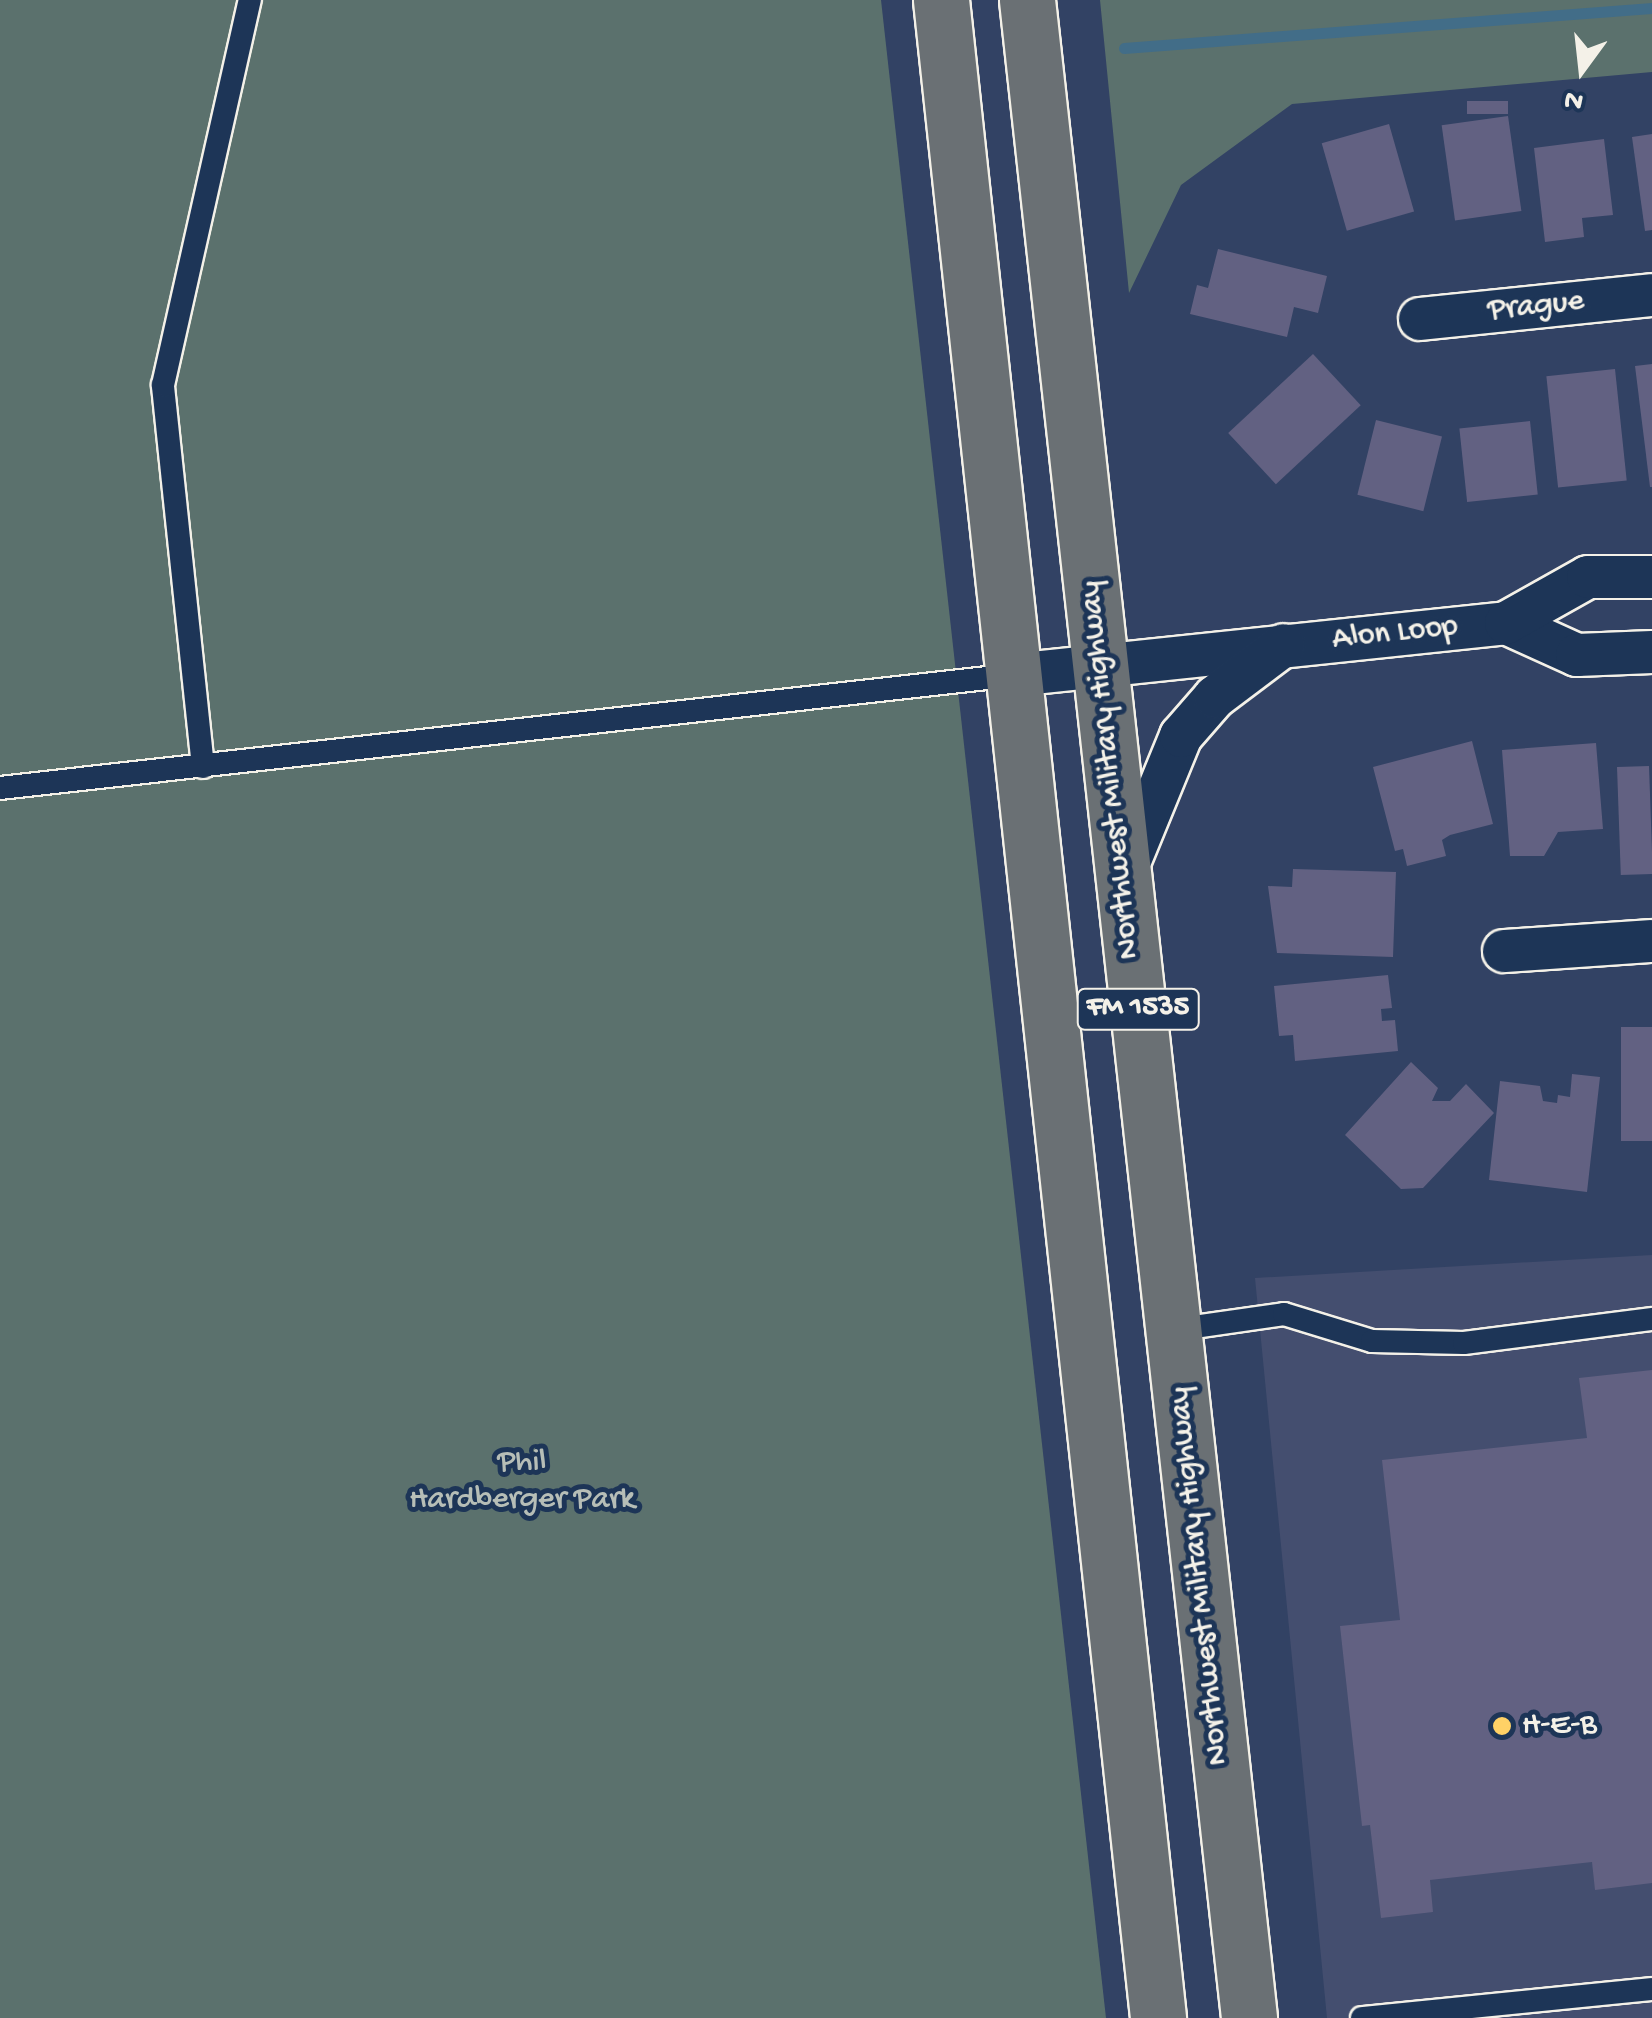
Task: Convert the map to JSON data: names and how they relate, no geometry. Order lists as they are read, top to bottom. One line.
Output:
{"streets":{"main road":["Northwest Military Highway","FM 1535"],"street":["Prague","Alon Loop"]},"crossings":[["Alon Loop","Northwest Military Highway"],["Alon Loop","FM 1535"]],"parks":["Phil Hardberger Park"],"places":["H-E-B"],"north":"bottom"}
